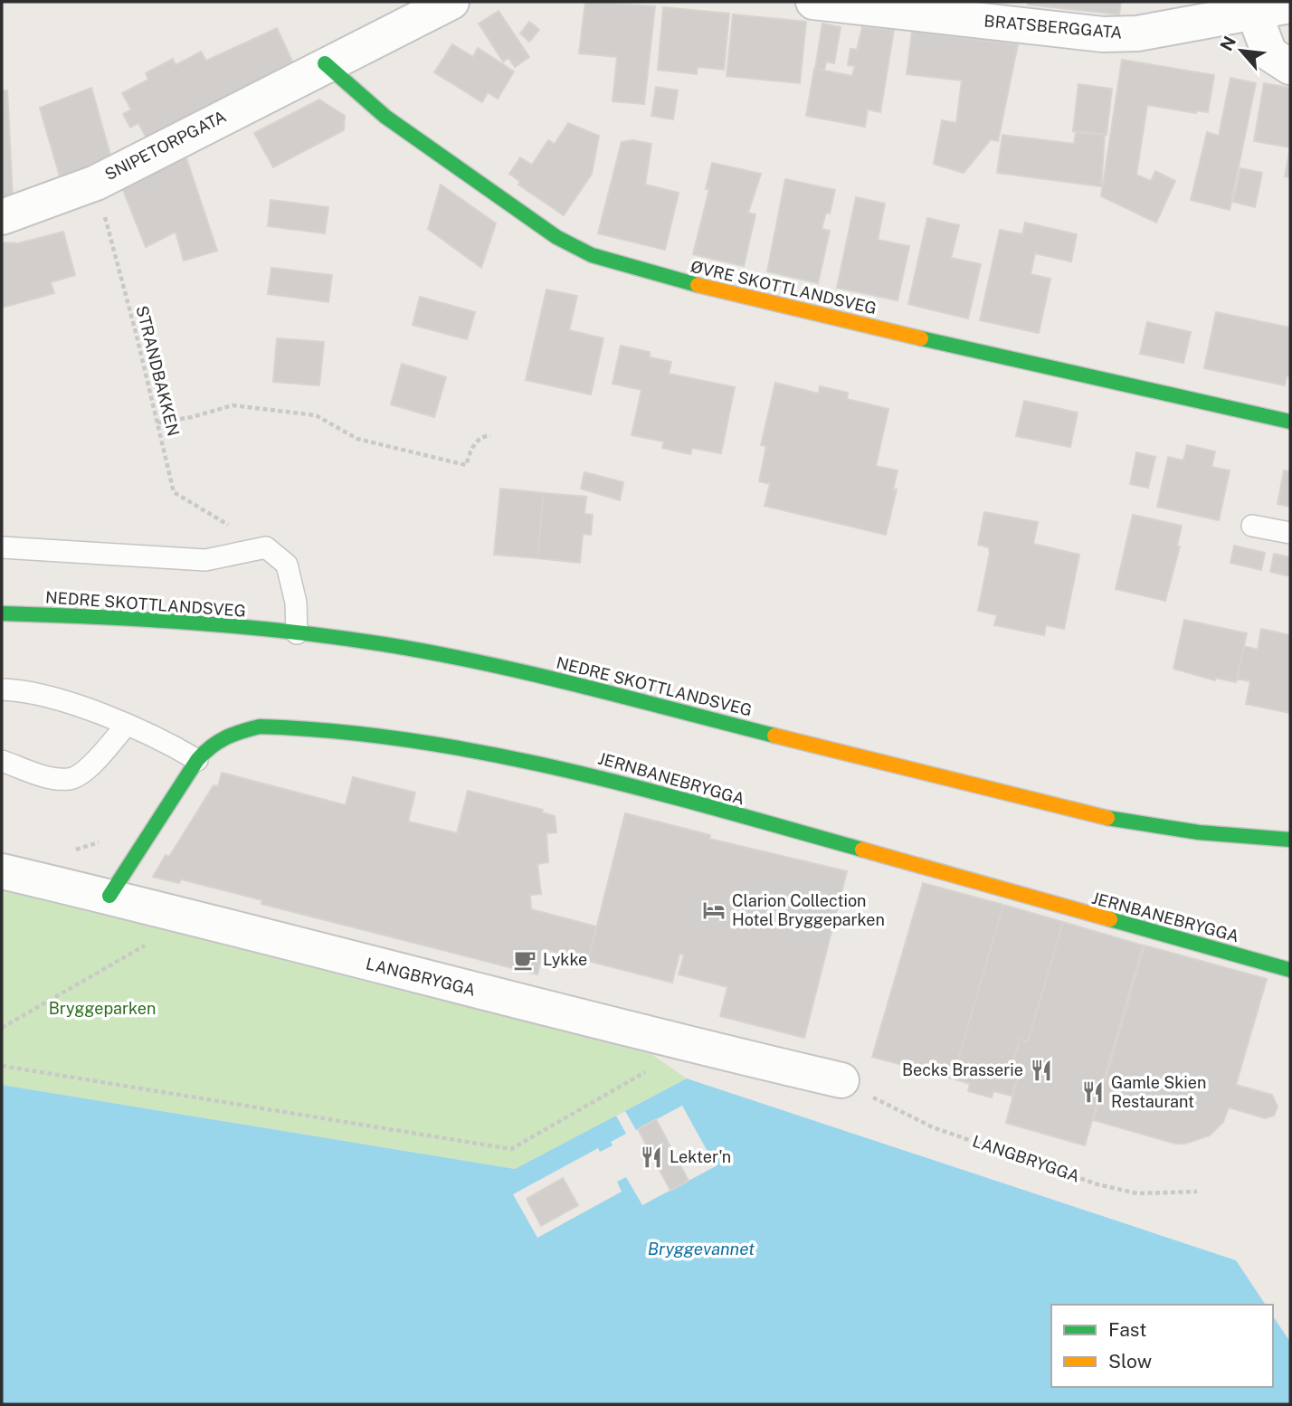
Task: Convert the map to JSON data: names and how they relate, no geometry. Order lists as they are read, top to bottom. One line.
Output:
{"streets":{"street":["BRATSBERGGATA","SNIPETORPGATA","ØVRE SKOTTLANDSVEG","NEDRE SKOTTLANDSVEG","JERNBANEBRYGGA","LANGBRYGGA"],"path":["STRANDBAKKEN"]},"crossings":[["SNIPETORPGATA","ØVRE SKOTTLANDSVEG"],["SNIPETORPGATA","STRANDBAKKEN"],["JERNBANEBRYGGA","LANGBRYGGA"]],"water":["Bryggevannet"],"parks":["Bryggeparken"],"places":{"hotel":["Clarion Collection Hotel Bryggeparken"],"cafe":["Lykke"],"restaurant":["Becks Brasserie","Gamle Skien Restaurant","Lekter'n"]},"legend":["Fast","Slow"],"north":"top left"}
